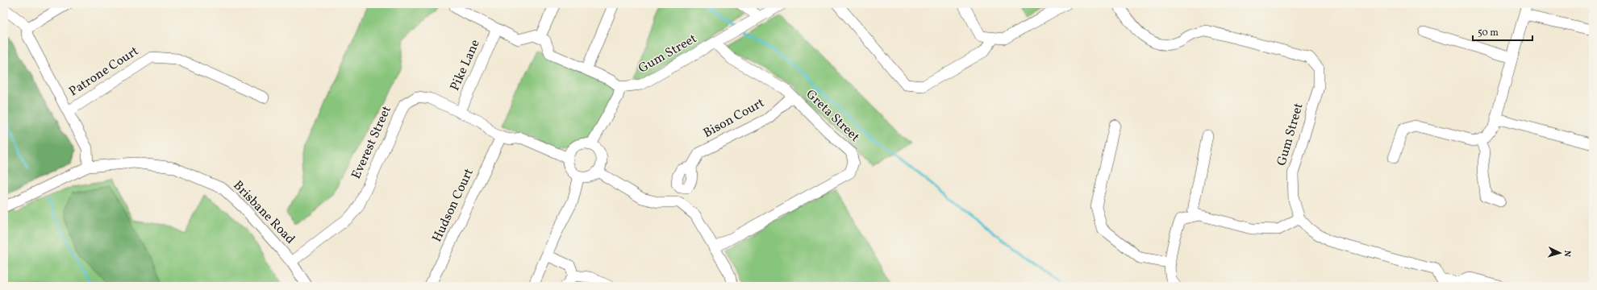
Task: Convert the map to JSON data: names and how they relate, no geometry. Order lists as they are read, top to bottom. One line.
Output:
{"streets":{"street":["Gum Street","Pike Lane","Patrone Court","Greta Street","Bison Court","Everest Street","Hudson Court","Brisbane Road"]},"crossings":[["Gum Street","Greta Street"],["Pike Lane","Everest Street"],["Greta Street","Bison Court"],["Everest Street","Hudson Court"],["Everest Street","Brisbane Road"]],"scale_bar":"50 m","north":"right"}
